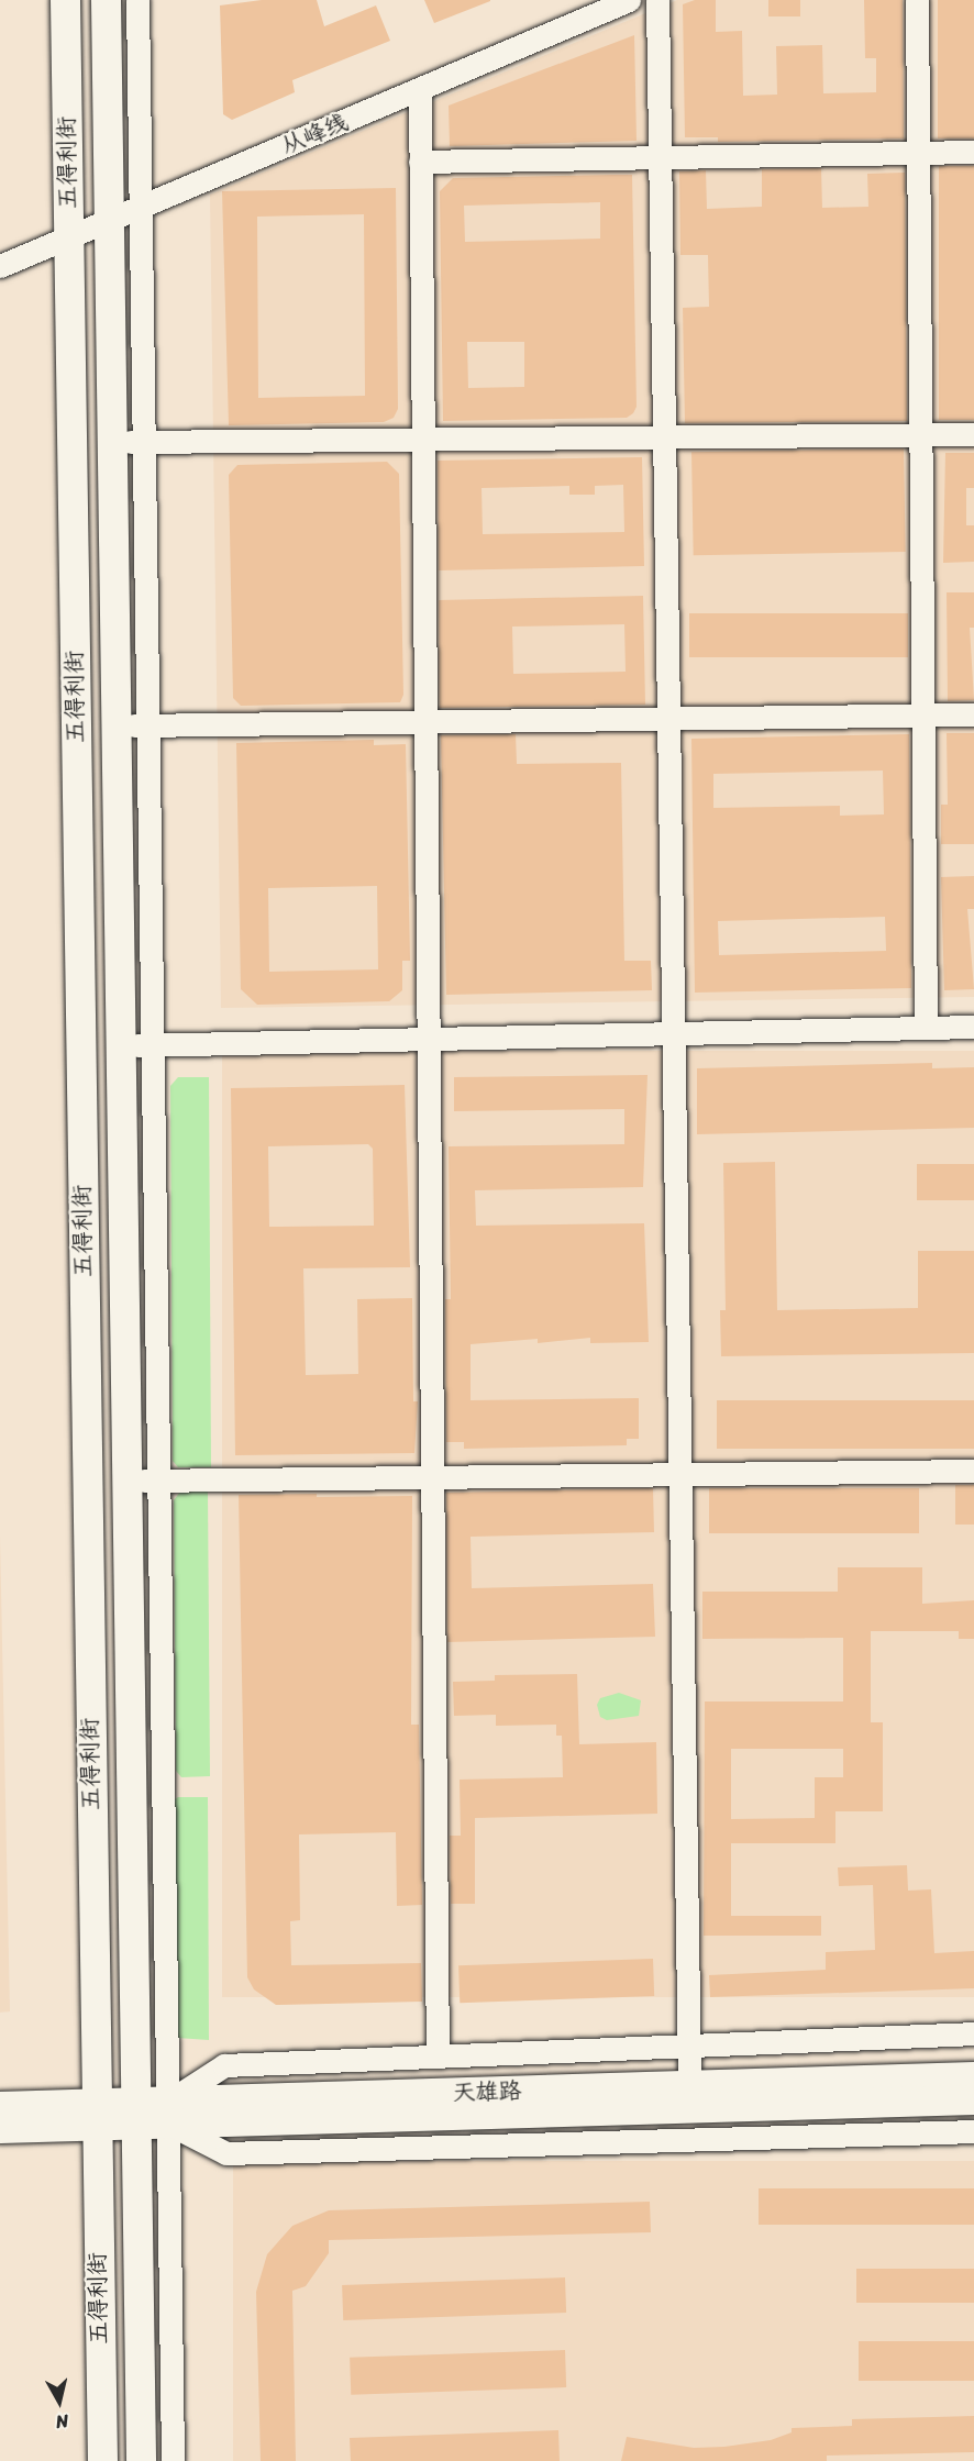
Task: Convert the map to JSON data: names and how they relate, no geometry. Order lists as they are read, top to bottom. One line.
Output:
{"streets":{"main road":["五得利街","天雄路"],"street":["从峰线"]},"crossings":[["从峰线","五得利街"],["五得利街","天雄路"]],"north":"bottom"}
